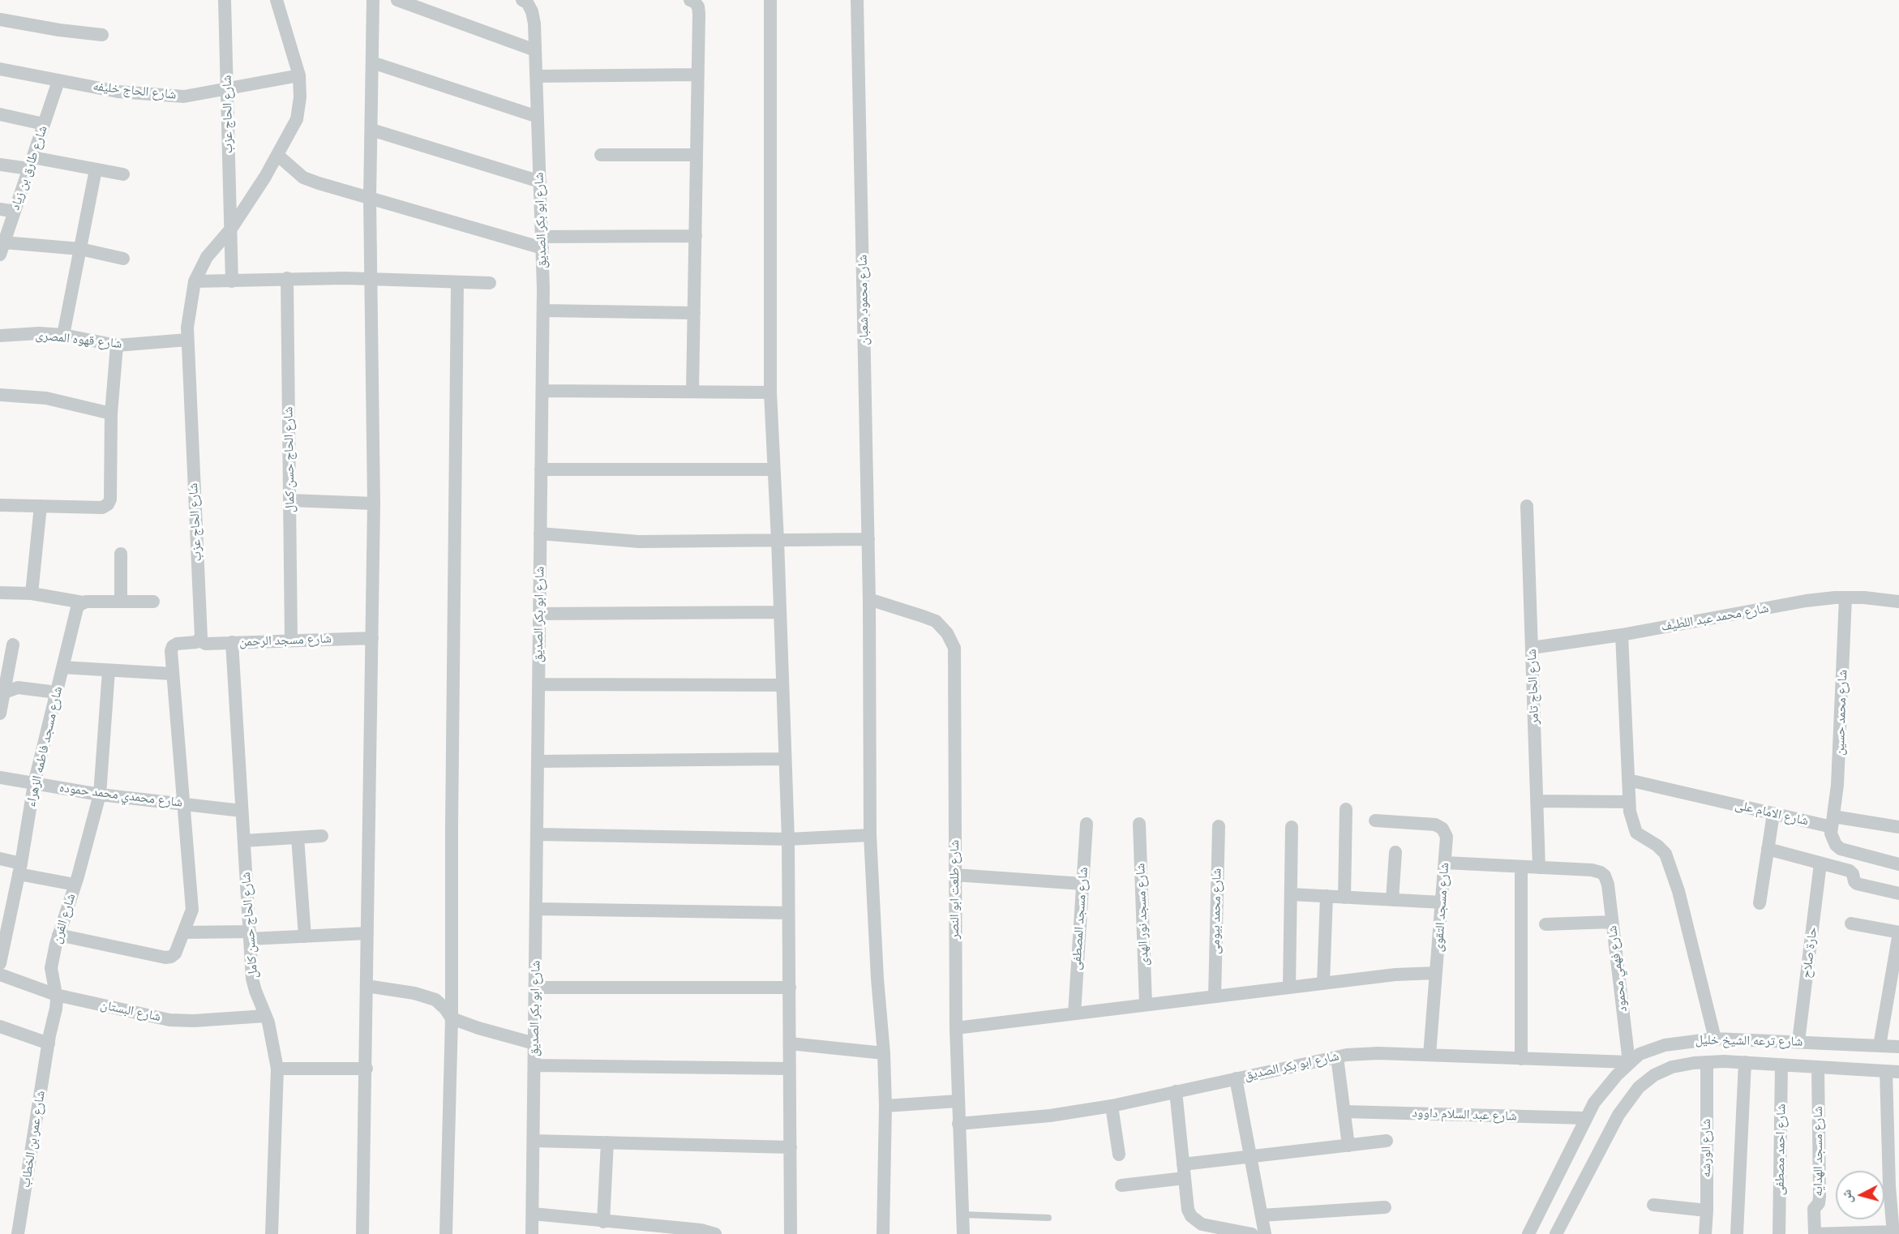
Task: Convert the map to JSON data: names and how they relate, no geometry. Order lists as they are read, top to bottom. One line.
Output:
{"streets":{"street":["شارع الحاج خليفه","شارع الحاج عزب","شارع طارق بن زياد","شارع ابو بكر الصديق","شارع محمود شعبان","شارع قهوه المصرى","شارع الحاج حسن كمال","شارع محمد عبد اللطيف","شارع مسجد الرحمن","شارع الحاج تامر","شارع محمد حسين","شارع مسجد فاطمه الزهراء","شارع محمدي محمد حموده","شارع الامام على","شارع طلعت ابو النصر","شارع مسجد التقوى","شارع محمد بيومى","شارع مسجد نور الهدى","شارع الفرن","شارع مسجد المصطفى","شارع الحاج حسن كامل","حارة صلاح","شارع فهمي محمود","شارع البستان","شارع ترعه الشيخ خليل","شارع عبد السلام داوود","شارع عمر بن الخطاب","شارع الورشه","شارع احمد مصطفى","شارع مسجد الهدايه"]},"crossings":[["شارع الحاج خليفه","شارع الحاج عزب"],["شارع الحاج خليفه","شارع طارق بن زياد"],["شارع الحاج عزب","شارع قهوه المصرى"],["شارع الحاج عزب","شارع مسجد الرحمن"],["شارع ابو بكر الصديق","شارع طلعت ابو النصر"],["شارع ابو بكر الصديق","شارع مسجد التقوى"],["شارع ابو بكر الصديق","شارع فهمي محمود"],["شارع ابو بكر الصديق","شارع ترعه الشيخ خليل"],["شارع محمود شعبان","شارع طلعت ابو النصر"],["شارع الحاج حسن كمال","شارع مسجد الرحمن"],["شارع محمد عبد اللطيف","شارع الحاج تامر"],["شارع محمد عبد اللطيف","شارع محمد حسين"],["شارع مسجد الرحمن","شارع الحاج حسن كامل"],["شارع الحاج تامر","شارع فهمي محمود"],["شارع محمد حسين","شارع الامام على"],["شارع مسجد فاطمه الزهراء","شارع محمدي محمد حموده"],["شارع محمدي محمد حموده","شارع الفرن"],["شارع محمدي محمد حموده","شارع الحاج حسن كامل"],["شارع الفرن","شارع البستان"],["شارع الفرن","شارع عمر بن الخطاب"],["شارع الحاج حسن كامل","شارع البستان"],["حارة صلاح","شارع ترعه الشيخ خليل"],["شارع فهمي محمود","شارع ترعه الشيخ خليل"],["شارع ترعه الشيخ خليل","شارع عبد السلام داوود"],["شارع ترعه الشيخ خليل","شارع الورشه"],["شارع ترعه الشيخ خليل","شارع احمد مصطفى"],["شارع ترعه الشيخ خليل","شارع مسجد الهدايه"]],"north":"left"}
